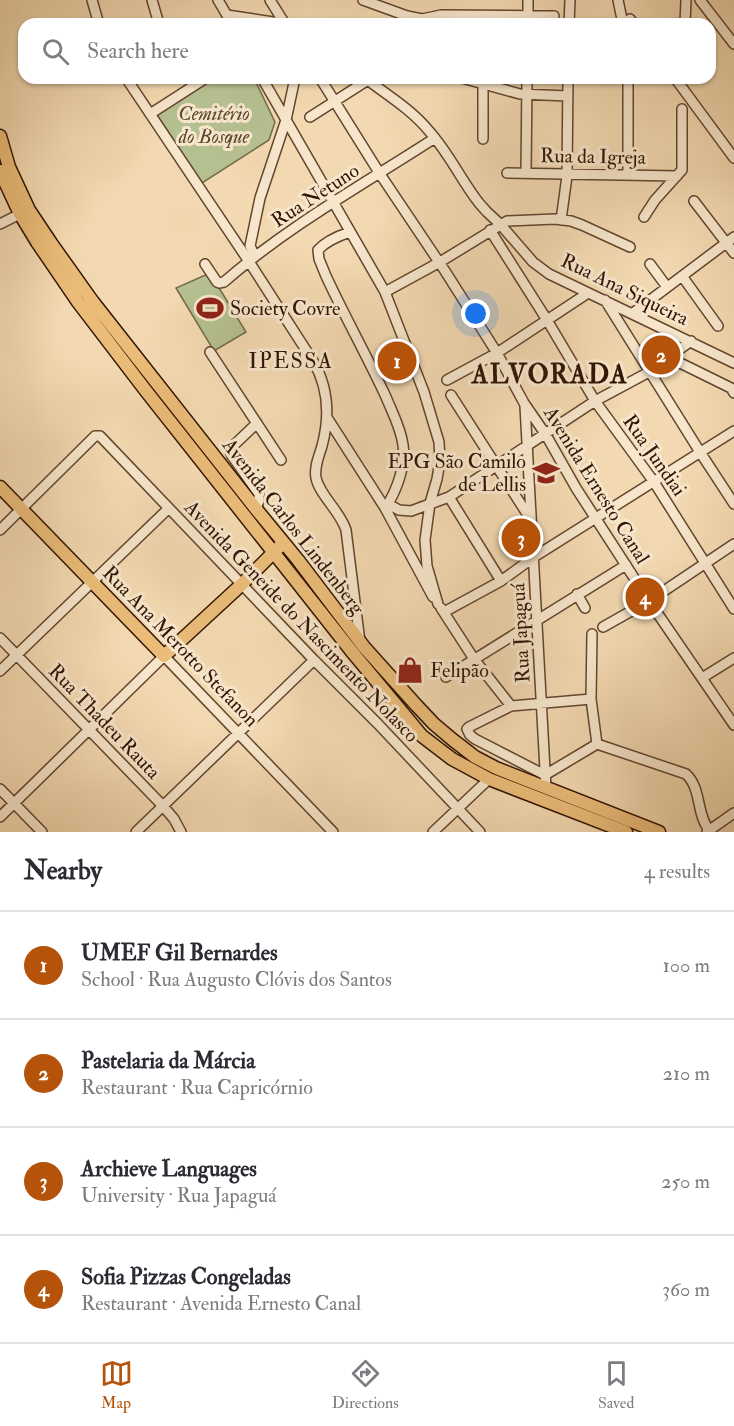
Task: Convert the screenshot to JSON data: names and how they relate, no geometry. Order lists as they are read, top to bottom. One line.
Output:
{"streets":{"main road":["Avenida Carlos Lindenberg","Rua Ana Merotto Stefanon"],"street":["Rua da Igreja","Rua Netuno","Rua Ana Siqueira","Rua Jundiai","Avenida Ernesto Canal","Avenida Geneide do Nascimento Nolasco","Rua Japaguá","Rua Thadeu Rauta"]},"crossings":[["Rua Netuno","Rua Ana Siqueira"],["Rua Netuno","Avenida Ernesto Canal"],["Avenida Ernesto Canal","Rua Japaguá"],["Avenida Carlos Lindenberg","Rua Japaguá"],["Avenida Geneide do Nascimento Nolasco","Rua Ana Merotto Stefanon"]],"districts":["IPESSA","ALVORADA"],"parks":["Cemitério do Bosque"],"places":{"sports":["Society Covre"],"school or university":["EPG São Camilo de Lellis"],"shop":["Felipão"]},"page":{"search":"Search here","pins":["2","1","3","4"],"heading":["Nearby","4 results"],"list":[{"mark":"1","name":"UMEF Gil Bernardes","note":"School · Rua Augusto Clóvis dos Santos","value":"100 m"},{"mark":"2","name":"Pastelaria da Márcia","note":"Restaurant · Rua Capricórnio","value":"210 m"},{"mark":"3","name":"Archieve Languages","note":"University · Rua Japaguá","value":"250 m"},{"mark":"4","name":"Sofia Pizzas Congeladas","note":"Restaurant · Avenida Ernesto Canal","value":"360 m"}],"nav":["Map","Directions","Saved"]}}
